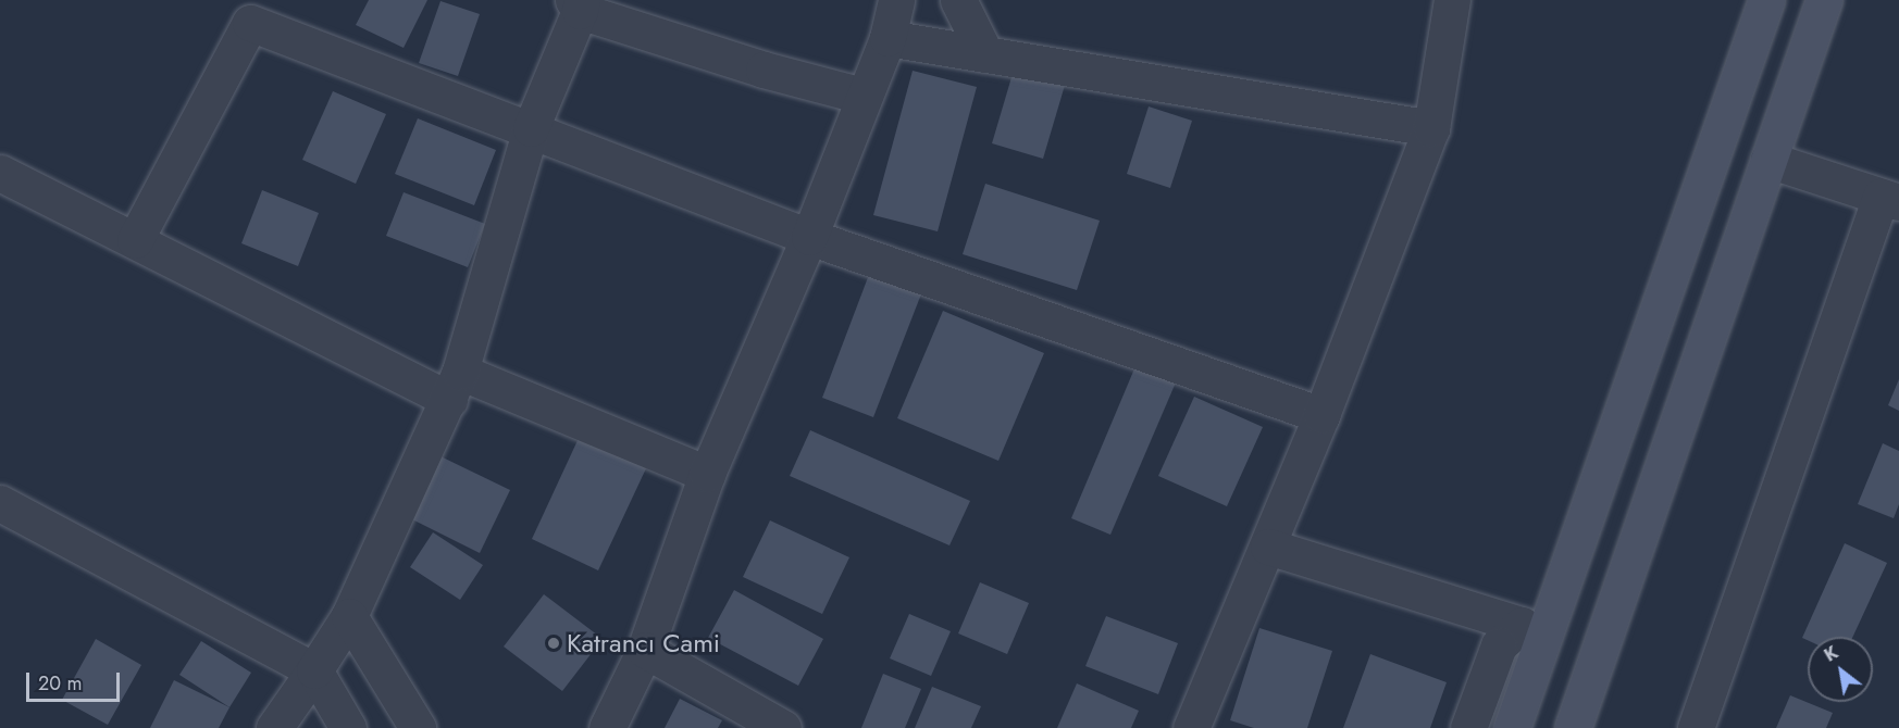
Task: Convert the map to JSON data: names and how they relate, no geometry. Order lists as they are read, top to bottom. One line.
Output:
{"places":["Katrancı Cami"],"scale_bar":"20 m","north":"top left"}
